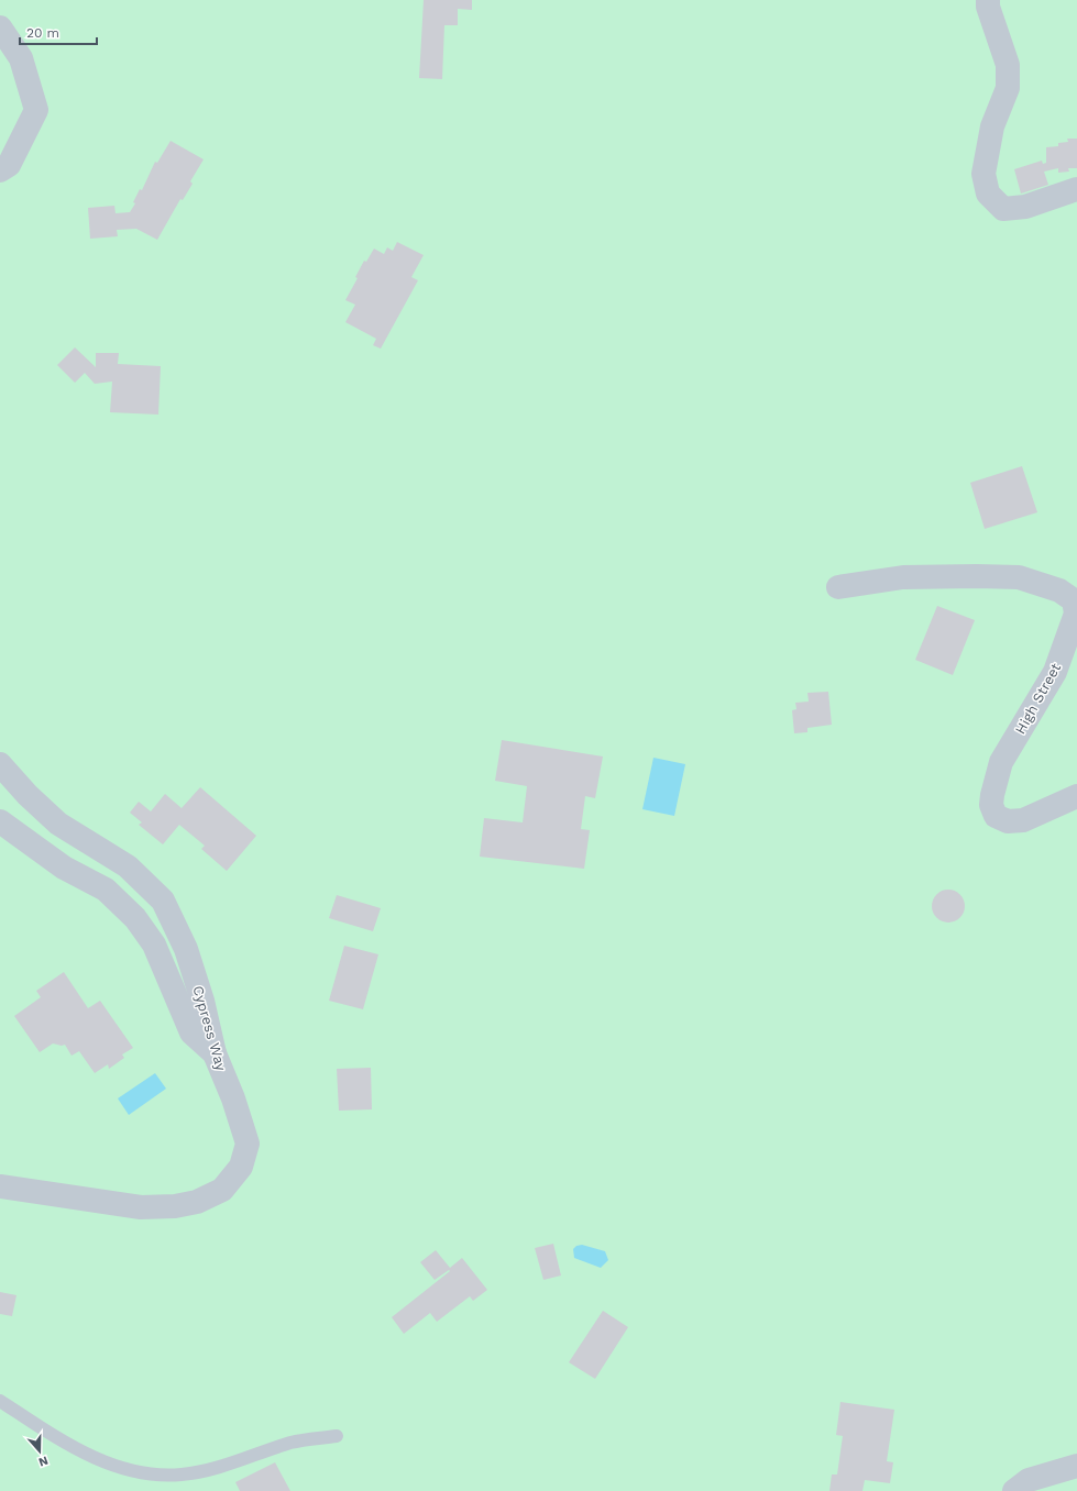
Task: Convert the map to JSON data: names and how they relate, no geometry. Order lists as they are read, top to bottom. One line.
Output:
{"streets":{"street":["High Street","Cypress Way"]},"scale_bar":"20 m","north":"bottom"}
